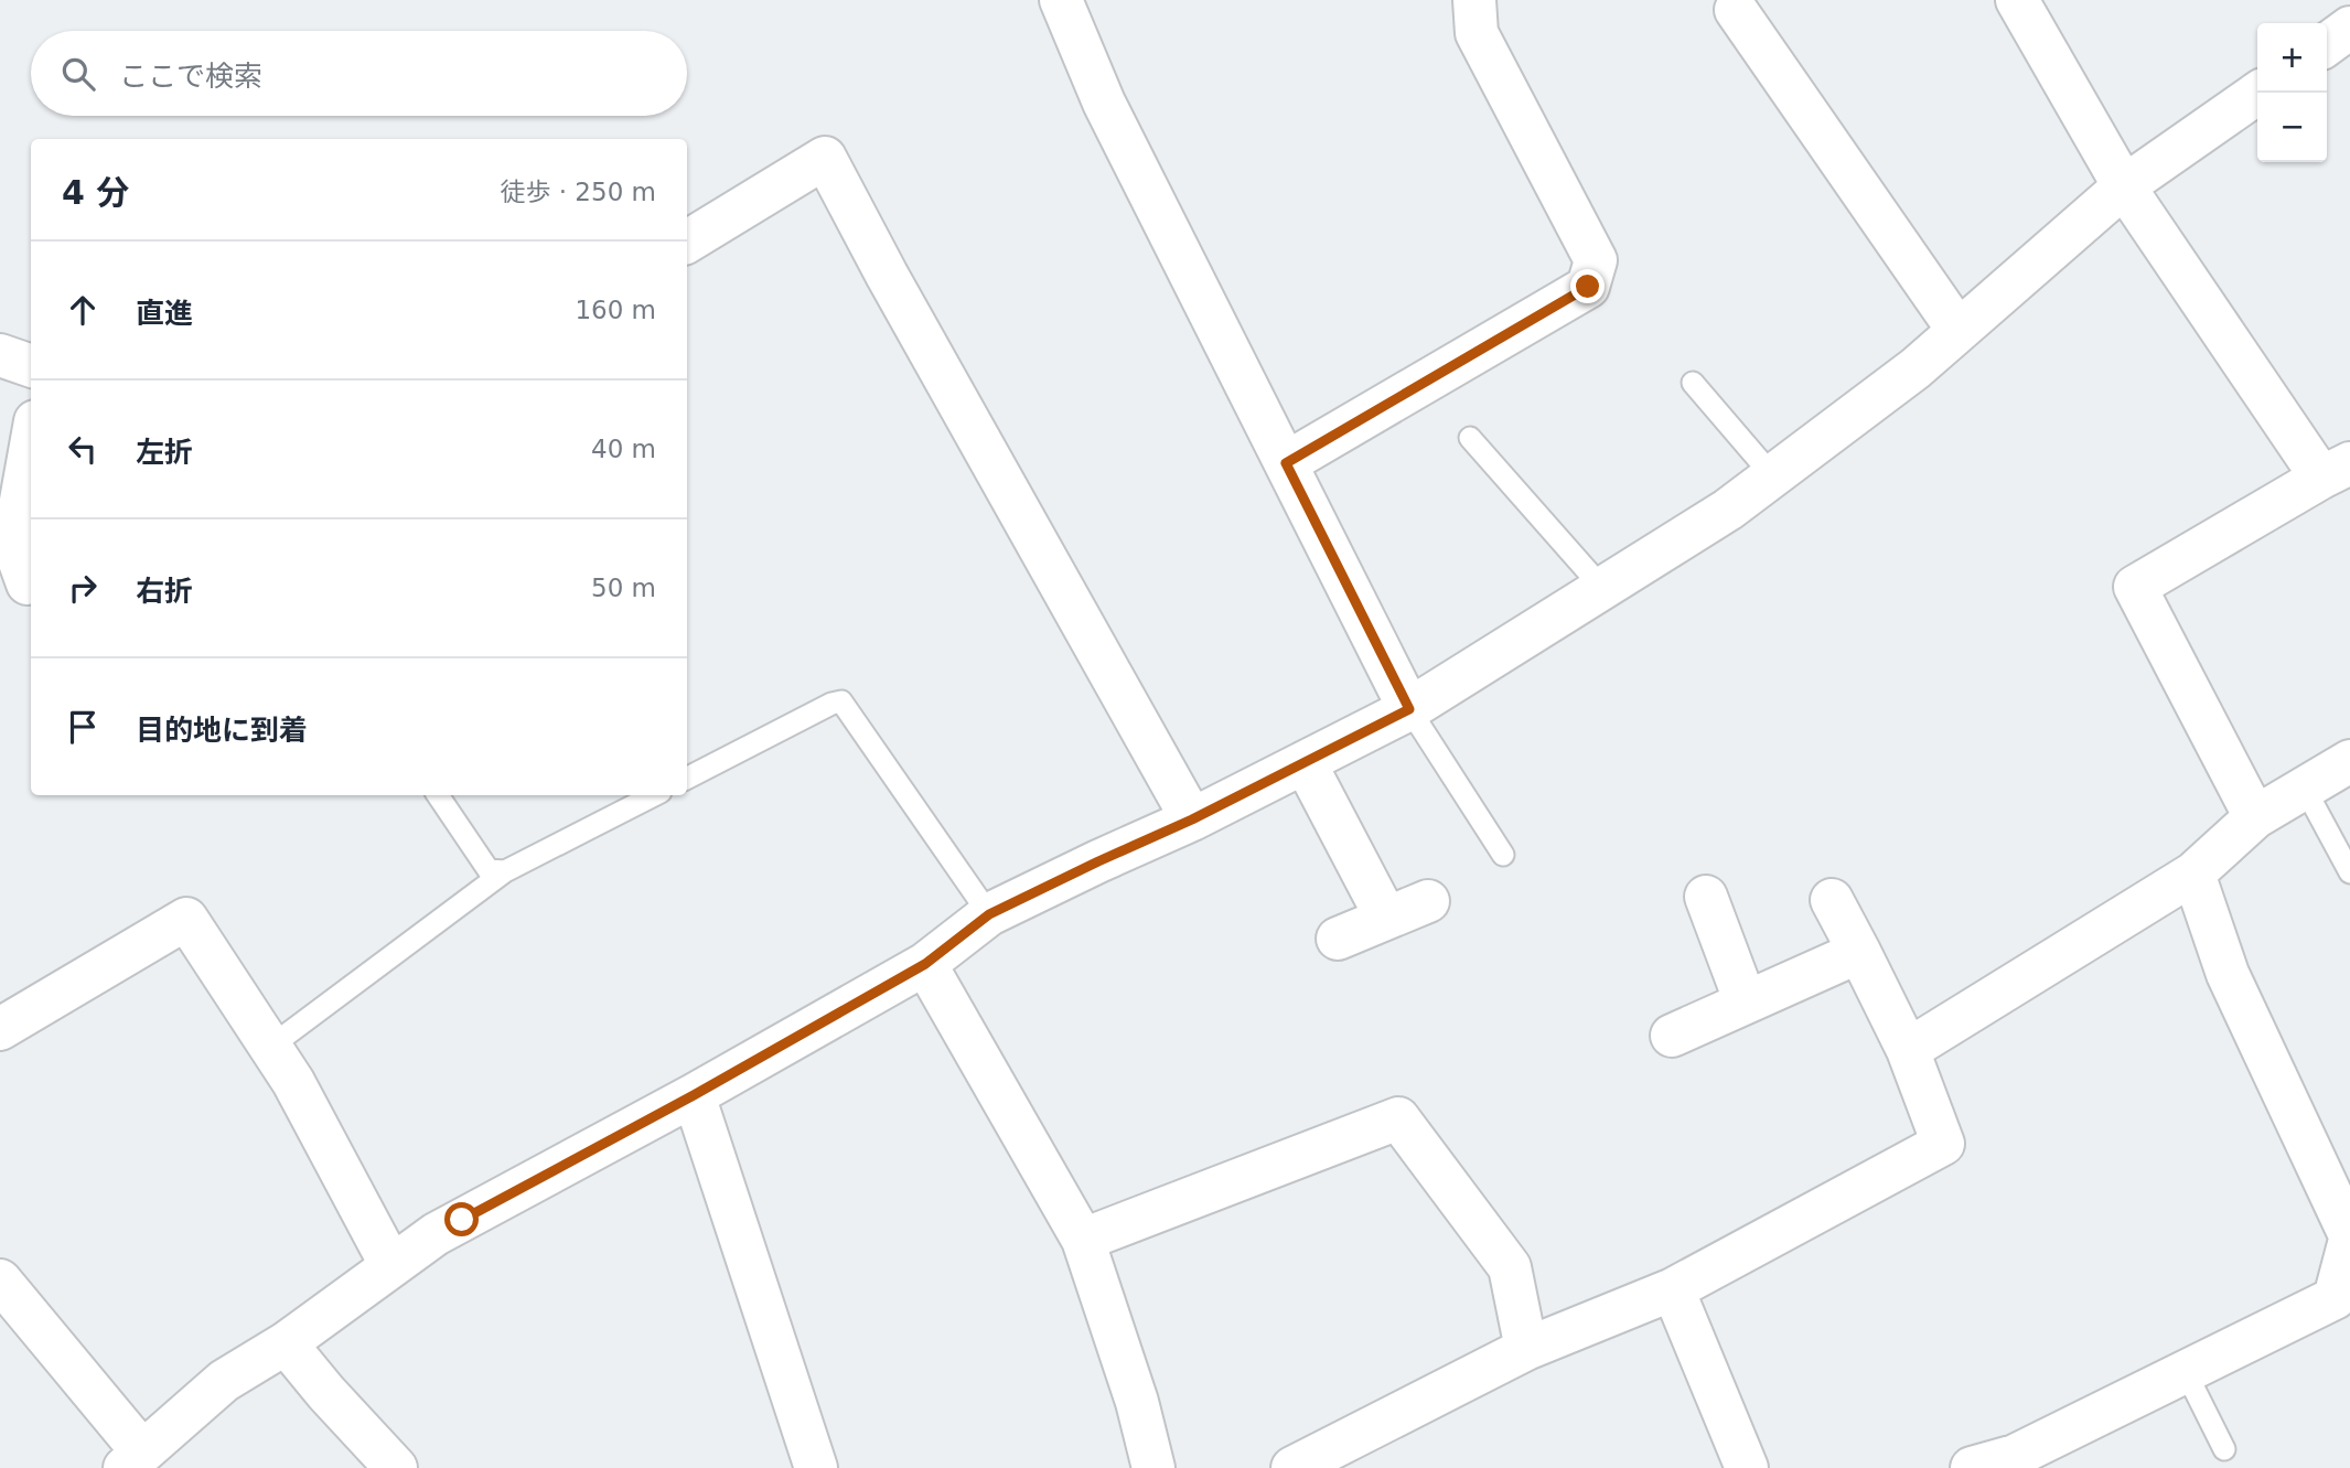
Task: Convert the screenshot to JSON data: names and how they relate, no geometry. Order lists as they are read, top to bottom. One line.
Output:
{"page":{"map_buttons":["+","−"],"search":"ここで検索","heading":["4 分","徒歩 · 250 m"],"list":[["直進","160 m"],["左折","40 m"],["右折","50 m"],"目的地に到着"]}}
